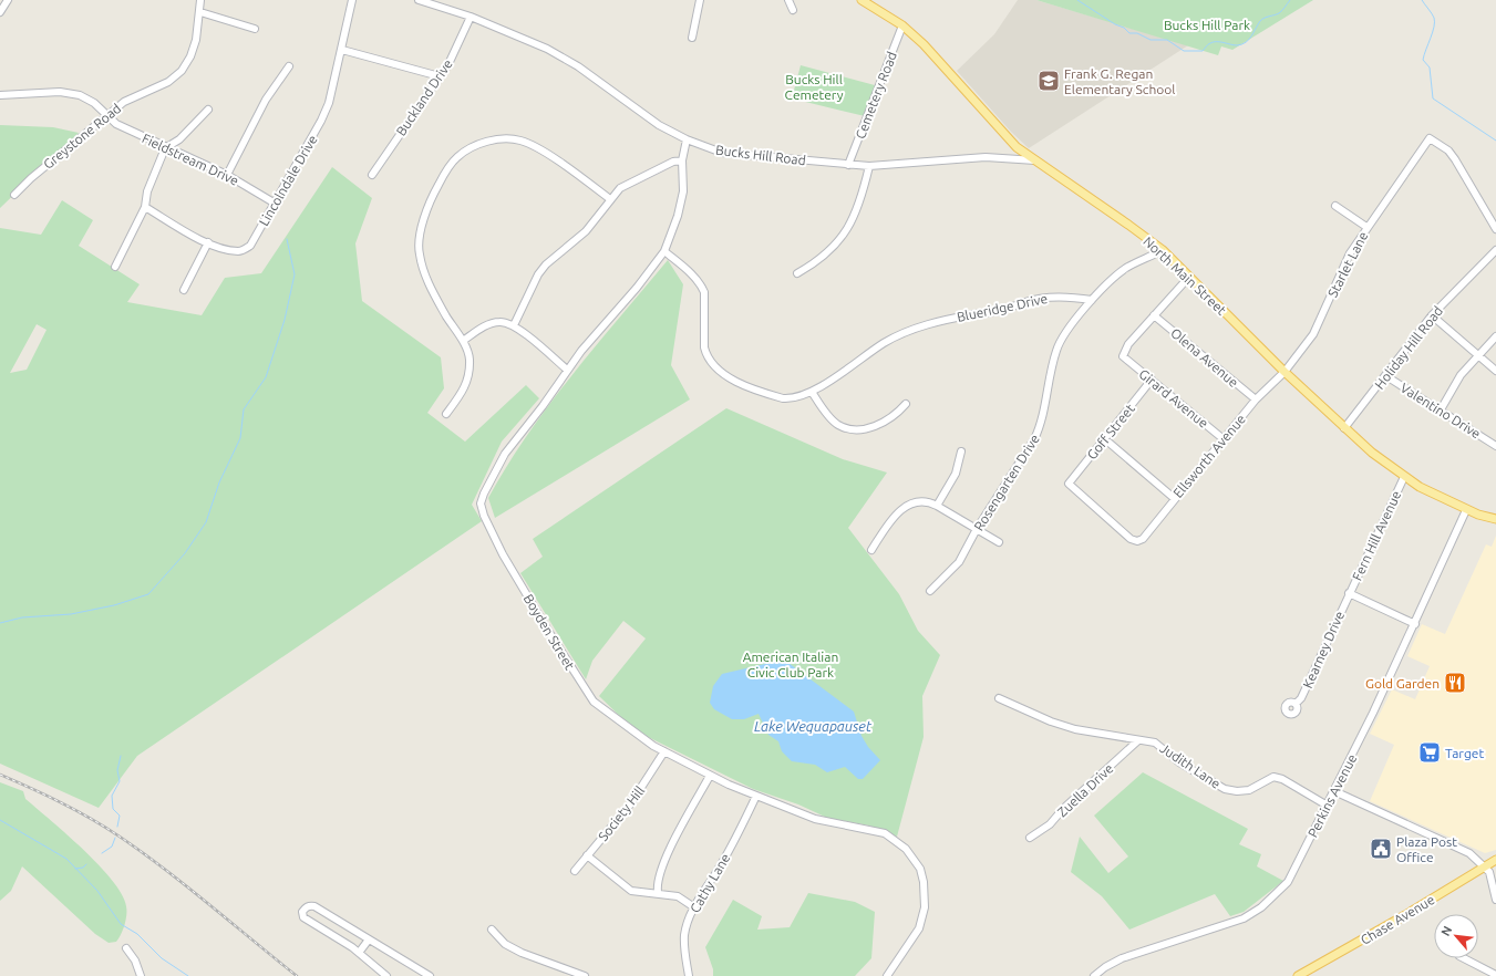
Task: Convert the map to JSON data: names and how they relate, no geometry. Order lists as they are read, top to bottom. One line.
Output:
{"streets":{"main road":["North Main Street","Chase Avenue"],"street":["Cemetery Road","Buckland Drive","Greystone Road","Bucks Hill Road","Fieldstream Drive","Lincolndale Drive","Starlet Lane","Blueridge Drive","Holiday Hill Road","Olena Avenue","Girard Avenue","Valentino Drive","Goff Street","Ellsworth Avenue","Rosengarten Drive","Fern Hill Avenue","Boyden Street","Kearney Drive","Judith Lane","Zuella Drive","Perkins Avenue","Society Hill","Cathy Lane"]},"crossings":[["Cemetery Road","Bucks Hill Road"],["Cemetery Road","North Main Street"],["Buckland Drive","Bucks Hill Road"],["Greystone Road","Fieldstream Drive"],["Bucks Hill Road","North Main Street"],["Bucks Hill Road","Boyden Street"],["Fieldstream Drive","Lincolndale Drive"],["Starlet Lane","North Main Street"],["Starlet Lane","Ellsworth Avenue"],["North Main Street","Holiday Hill Road"],["North Main Street","Ellsworth Avenue"],["North Main Street","Rosengarten Drive"],["North Main Street","Fern Hill Avenue"],["North Main Street","Perkins Avenue"],["Blueridge Drive","Rosengarten Drive"],["Blueridge Drive","Boyden Street"],["Holiday Hill Road","Valentino Drive"],["Olena Avenue","Girard Avenue"],["Olena Avenue","Ellsworth Avenue"],["Girard Avenue","Goff Street"],["Girard Avenue","Ellsworth Avenue"],["Goff Street","Ellsworth Avenue"],["Fern Hill Avenue","Kearney Drive"],["Boyden Street","Society Hill"],["Boyden Street","Cathy Lane"],["Judith Lane","Zuella Drive"],["Judith Lane","Perkins Avenue"]],"water":["Lake Wequapauset"],"parks":["Bucks Hill Park","Bucks Hill Cemetery","American Italian Civic Club Park"],"places":{"school or university":["Frank G. Regan Elementary School"],"restaurant":["Gold Garden"],"supermarket":["Target"],"public building":["Plaza Post Office"]},"north":"top left"}
